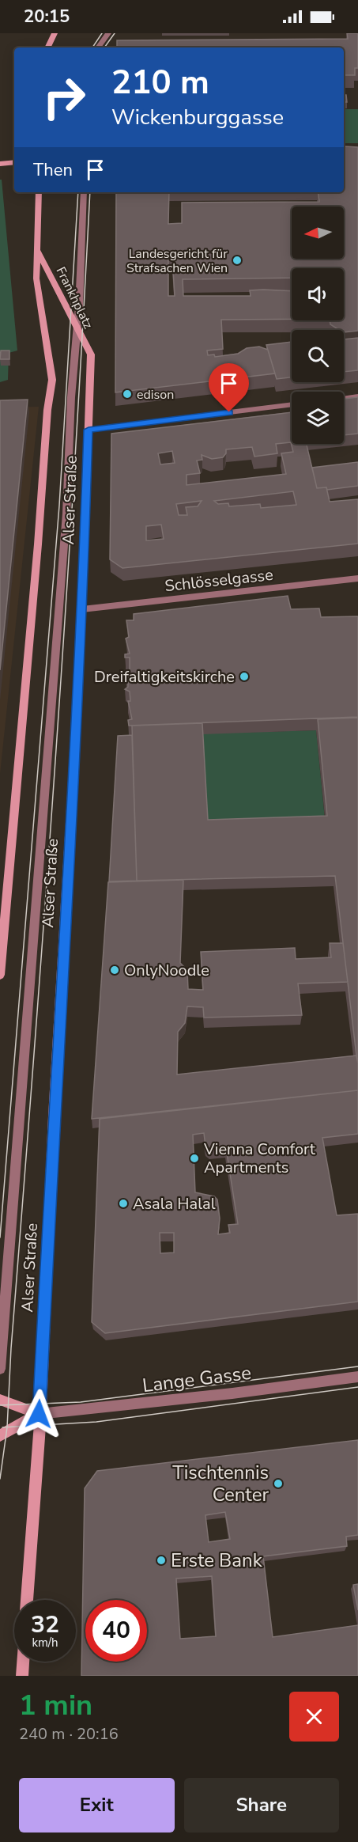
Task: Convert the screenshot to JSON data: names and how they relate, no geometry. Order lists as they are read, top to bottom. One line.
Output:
{"streets":{"street":["Frankhplatz","Alser Straße","Schlösselgasse","Lange Gasse"]},"crossings":[["Frankhplatz","Alser Straße"],["Alser Straße","Schlösselgasse"],["Alser Straße","Lange Gasse"]],"places":["Landesgericht für Strafsachen Wien","edison","Dreifaltigkeitskirche","OnlyNoodle","Vienna Comfort Apartments","Asala Halal","Tischtennis Center","Erste Bank"],"north":"left","page":{"status":"20:15","turn":["210 m","Wickenburggasse"],"then":"Then","speed":"32 km/h","limit":"40","heading":["1 min","240 m · 20:16"],"buttons":["Exit","Share"]}}
